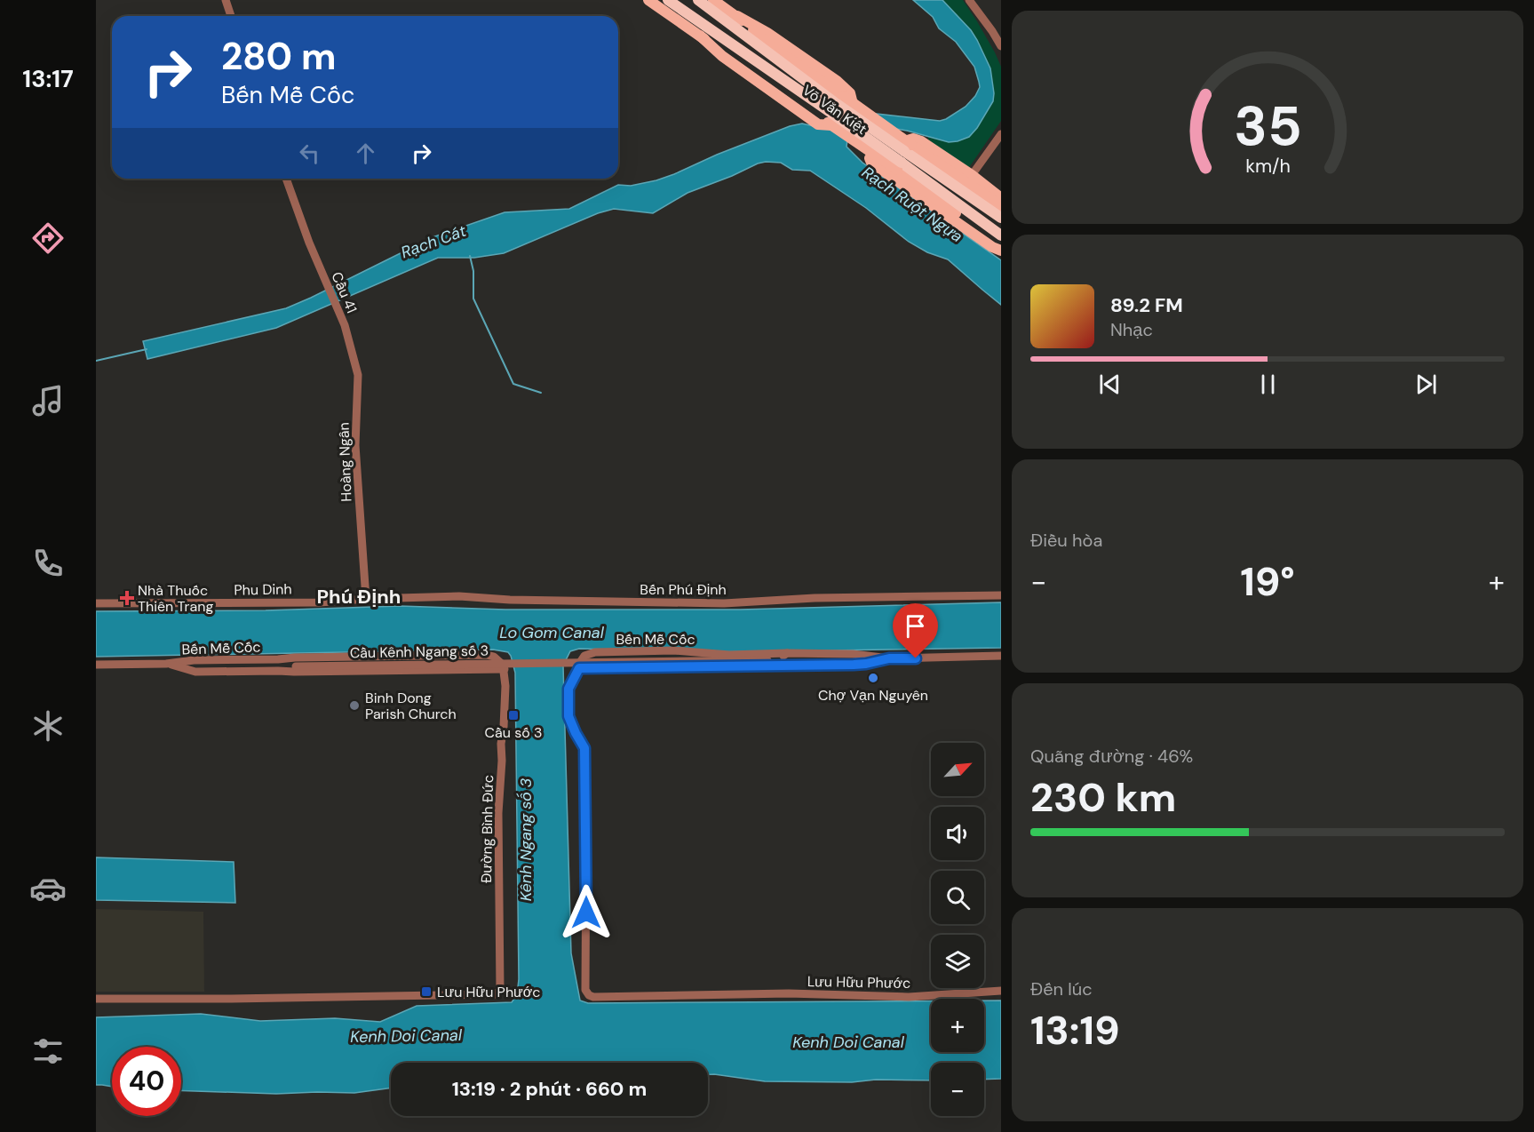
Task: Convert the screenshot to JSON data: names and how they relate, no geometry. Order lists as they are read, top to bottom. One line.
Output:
{"streets":{"highway":["Võ Văn Kiệt"],"street":["Cầu 41","Hoàng Ngân","Phu Dinh","Bến Phú Định","Bến Mễ Cốc","Cầu Kênh Ngang số 3","Đường Bình Đức","Lưu Hữu Phước"]},"crossings":[["Cầu 41","Hoàng Ngân"],["Hoàng Ngân","Phu Dinh"],["Hoàng Ngân","Bến Phú Định"],["Phu Dinh","Bến Phú Định"],["Bến Mễ Cốc","Cầu Kênh Ngang số 3"],["Bến Mễ Cốc","Đường Bình Đức"],["Bến Mễ Cốc","Lưu Hữu Phước"]],"districts":["Phú Định"],"water":["Rạch Ruột Ngựa","Rạch Cát","Lo Gom Canal","Kênh Ngang số 3","Kenh Doi Canal"],"places":{"health":["Nhà Thuốc Thiên Trang"],"other":["Chợ Vạn Nguyên","Binh Dong Parish Church"],"transit":["Cầu số 3","Lưu Hữu Phước"]},"north":"top right","page":{"tabs":"13:17","turn":["280 m","Bến Mễ Cốc"],"song":["89.2 FM","Nhạc"],"tile":["Điều hòa",["Quãng đường · 46%","230 km"],["Đến lúc","13:19"]],"heat":["−","19°","+"],"map_buttons":["+","−"],"limit":"40","trip":"13:19 · 2 phút · 660 m","gauge":["35","km/h"]}}
